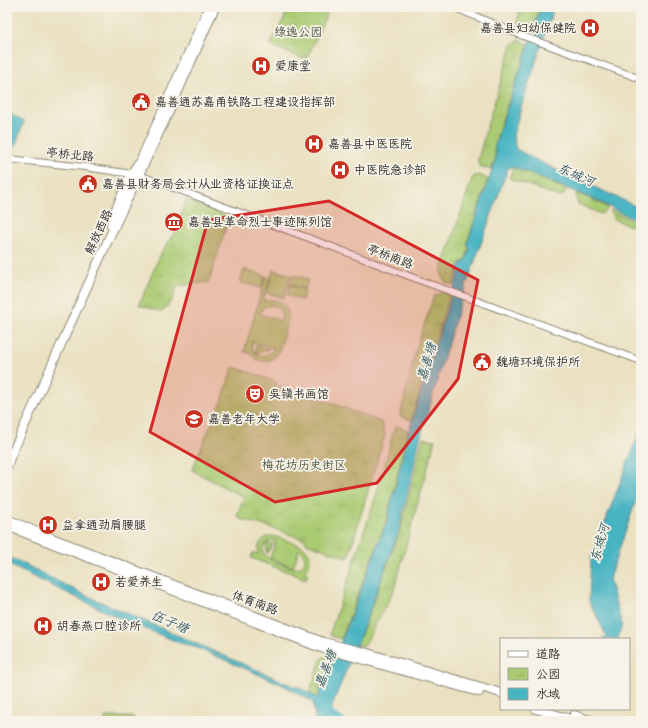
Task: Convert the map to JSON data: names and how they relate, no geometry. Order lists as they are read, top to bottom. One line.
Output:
{"streets":{"main road":["解放西路","体育南路"],"street":["亭桥北路","亭桥南路"]},"crossings":[["亭桥北路","解放西路"],["亭桥北路","亭桥南路"],["解放西路","亭桥南路"]],"water":["东城河","嘉善塘","伍子塘"],"parks":["绿逸公园","梅花坊历史街区"],"places":{"hospital":["嘉善县妇幼保健院","爱康堂","嘉善县中医医院","中医院急诊部","益拿通劲肩腰腿","若爱养生","胡春燕口腔诊所"],"public building":["嘉善通苏嘉甬铁路工程建设指挥部","嘉善县财务局会计从业资格证换证点","魏塘环境保护所"],"museum":["嘉善县革命烈士事迹陈列馆"],"theatre":["吴镇书画馆"],"school or university":["嘉善老年大学"]},"legend":["道路","公园","水域"]}
